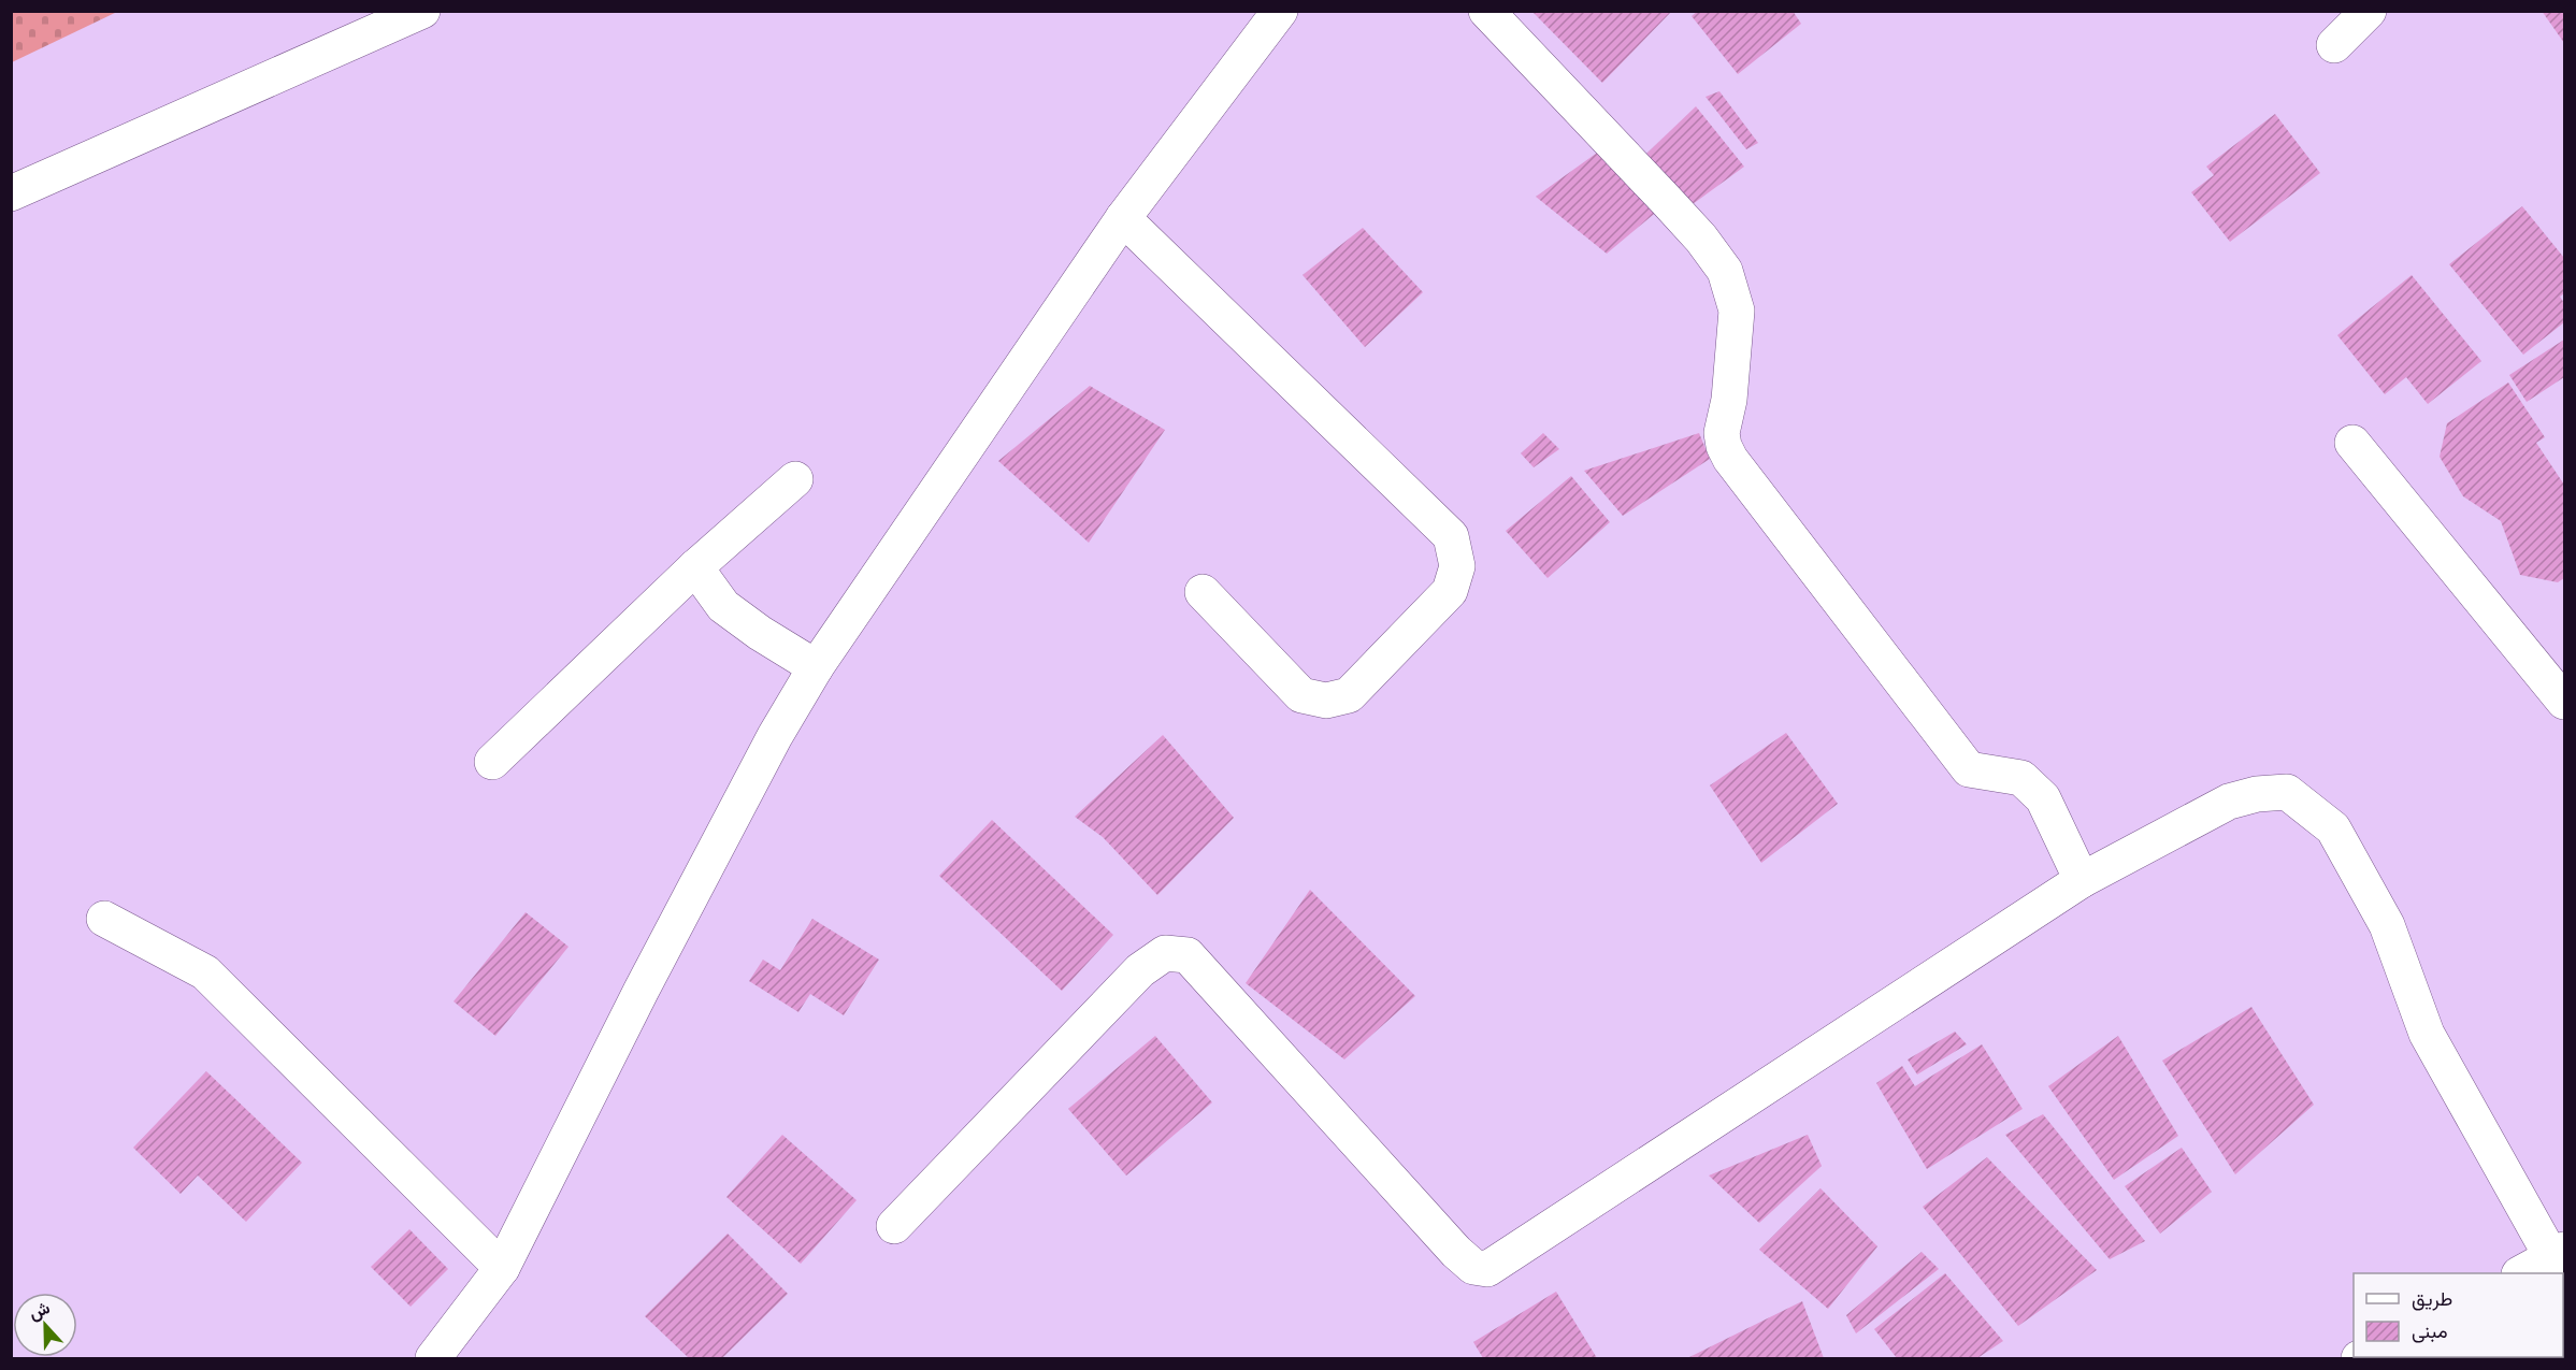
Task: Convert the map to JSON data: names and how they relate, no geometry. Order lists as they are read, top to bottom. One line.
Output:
{"legend":["طريق","مبنى"],"north":"top"}
